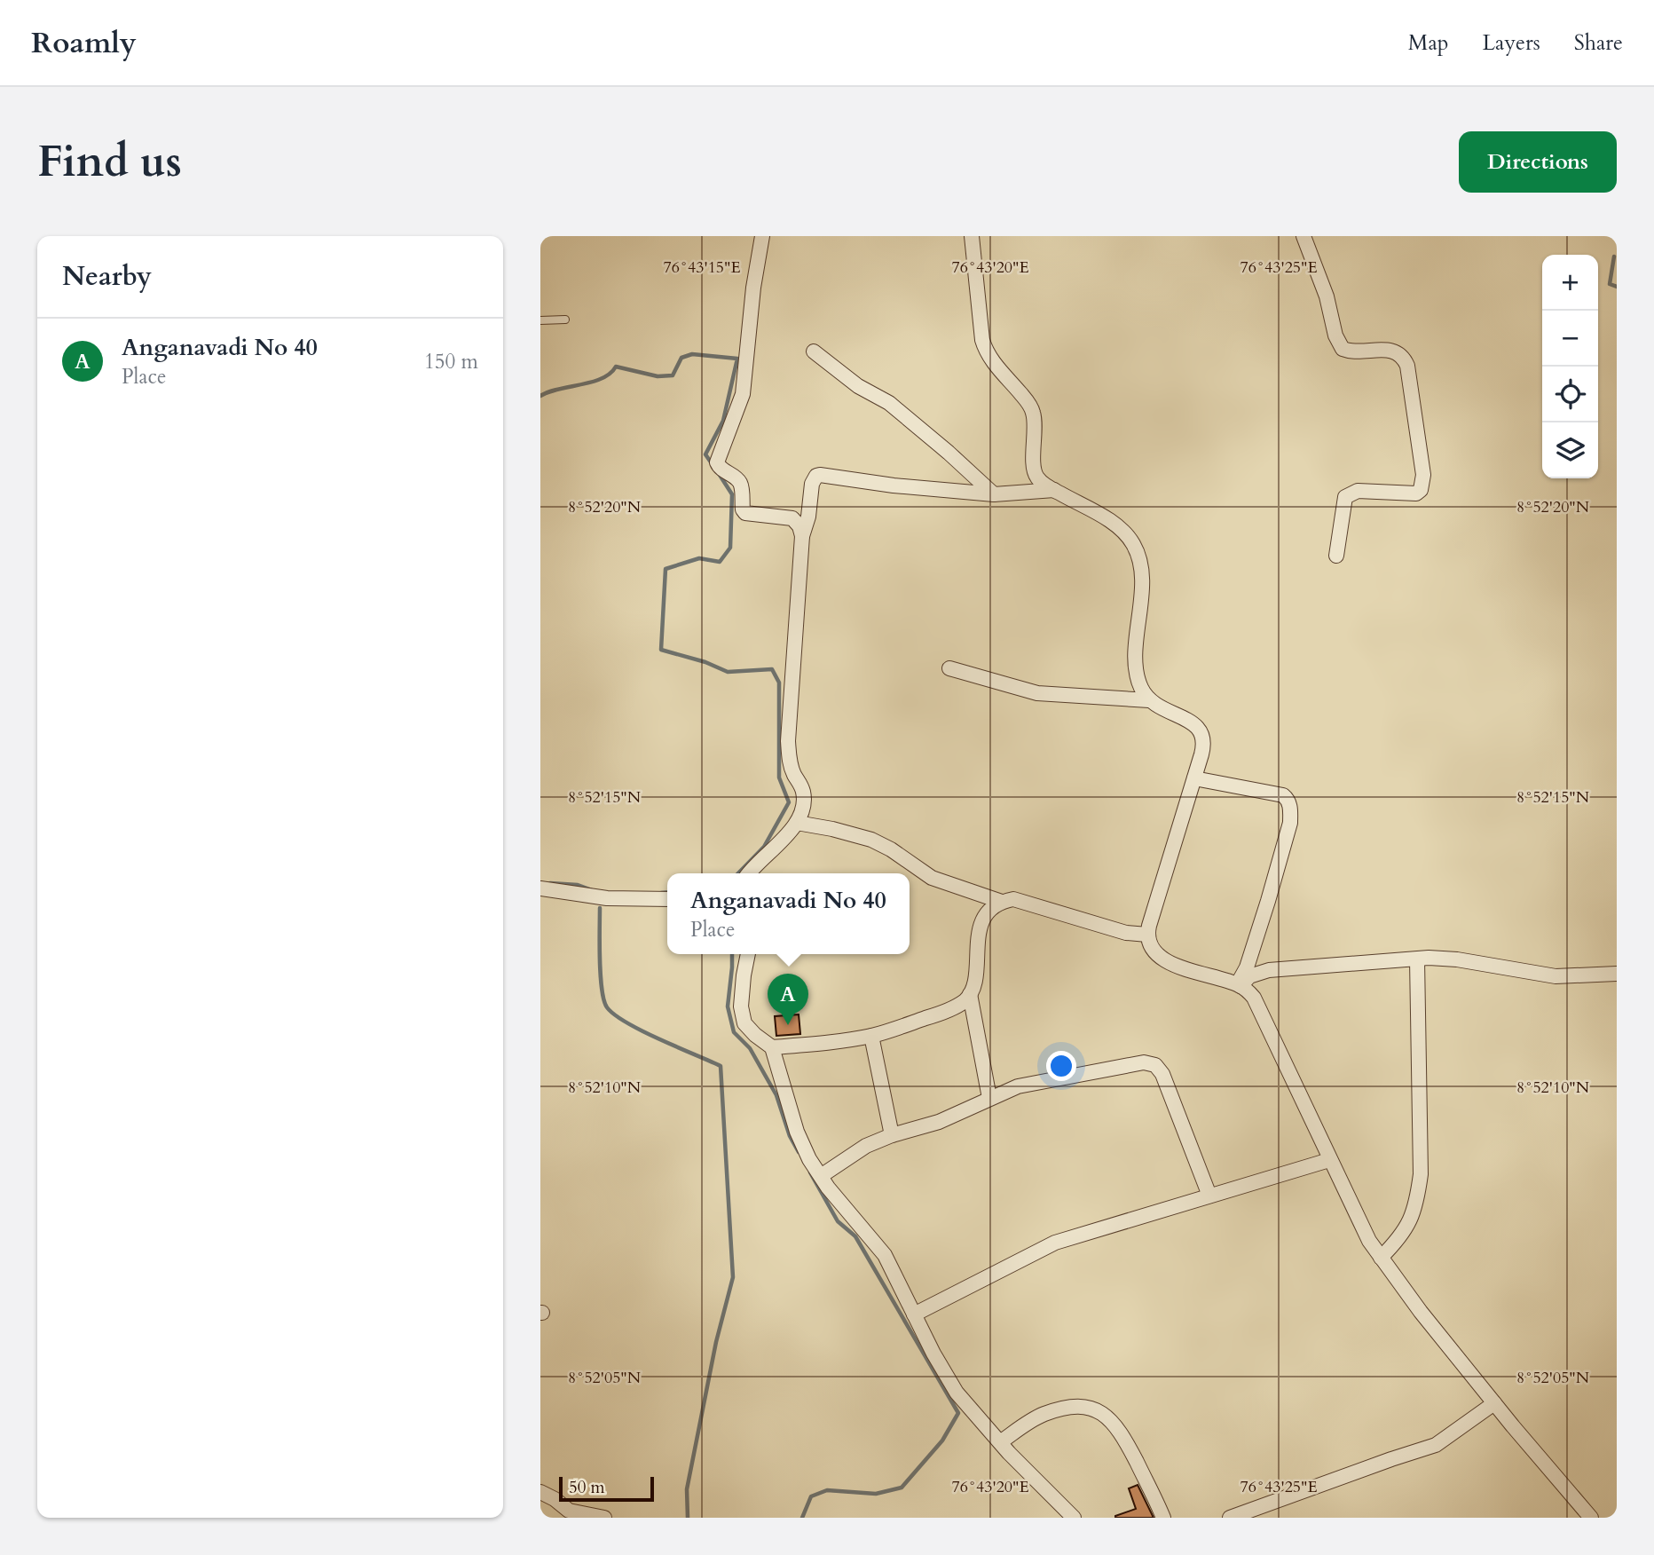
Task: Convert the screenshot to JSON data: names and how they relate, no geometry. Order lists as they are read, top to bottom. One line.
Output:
{"scale_bar":"50 m","page":{"header":"Roamly","nav":["Map","Layers","Share"],"buttons":"Directions","title":"Find us","heading":"Nearby","map_buttons":["+","−"],"list":[{"mark":"A","name":"Anganavadi No 40","note":"Place","value":"150 m"}],"popup":["Anganavadi No 40","Place"],"pins":"A","scale":"50 m"},"coordinates":["76°43'15\"E","76°43'20\"E","76°43'25\"E","8°52'20\"N","8°52'15\"N","8°52'10\"N","8°52'05\"N"]}
